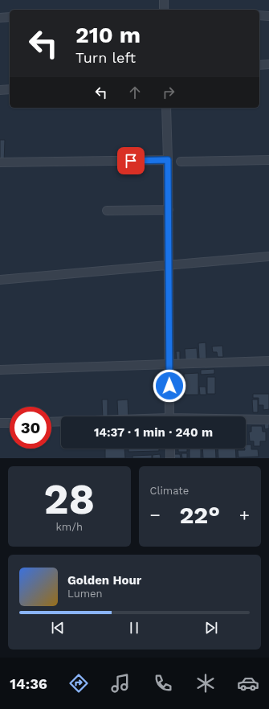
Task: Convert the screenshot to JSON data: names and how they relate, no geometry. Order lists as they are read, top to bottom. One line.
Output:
{"page":{"turn":["210 m","Turn left"],"limit":"30","trip":"14:37 · 1 min · 240 m","tile":[["28","km/h"],"Climate"],"heat":["−","22°","+"],"song":["Golden Hour","Lumen"],"tabs":"14:36"}}
